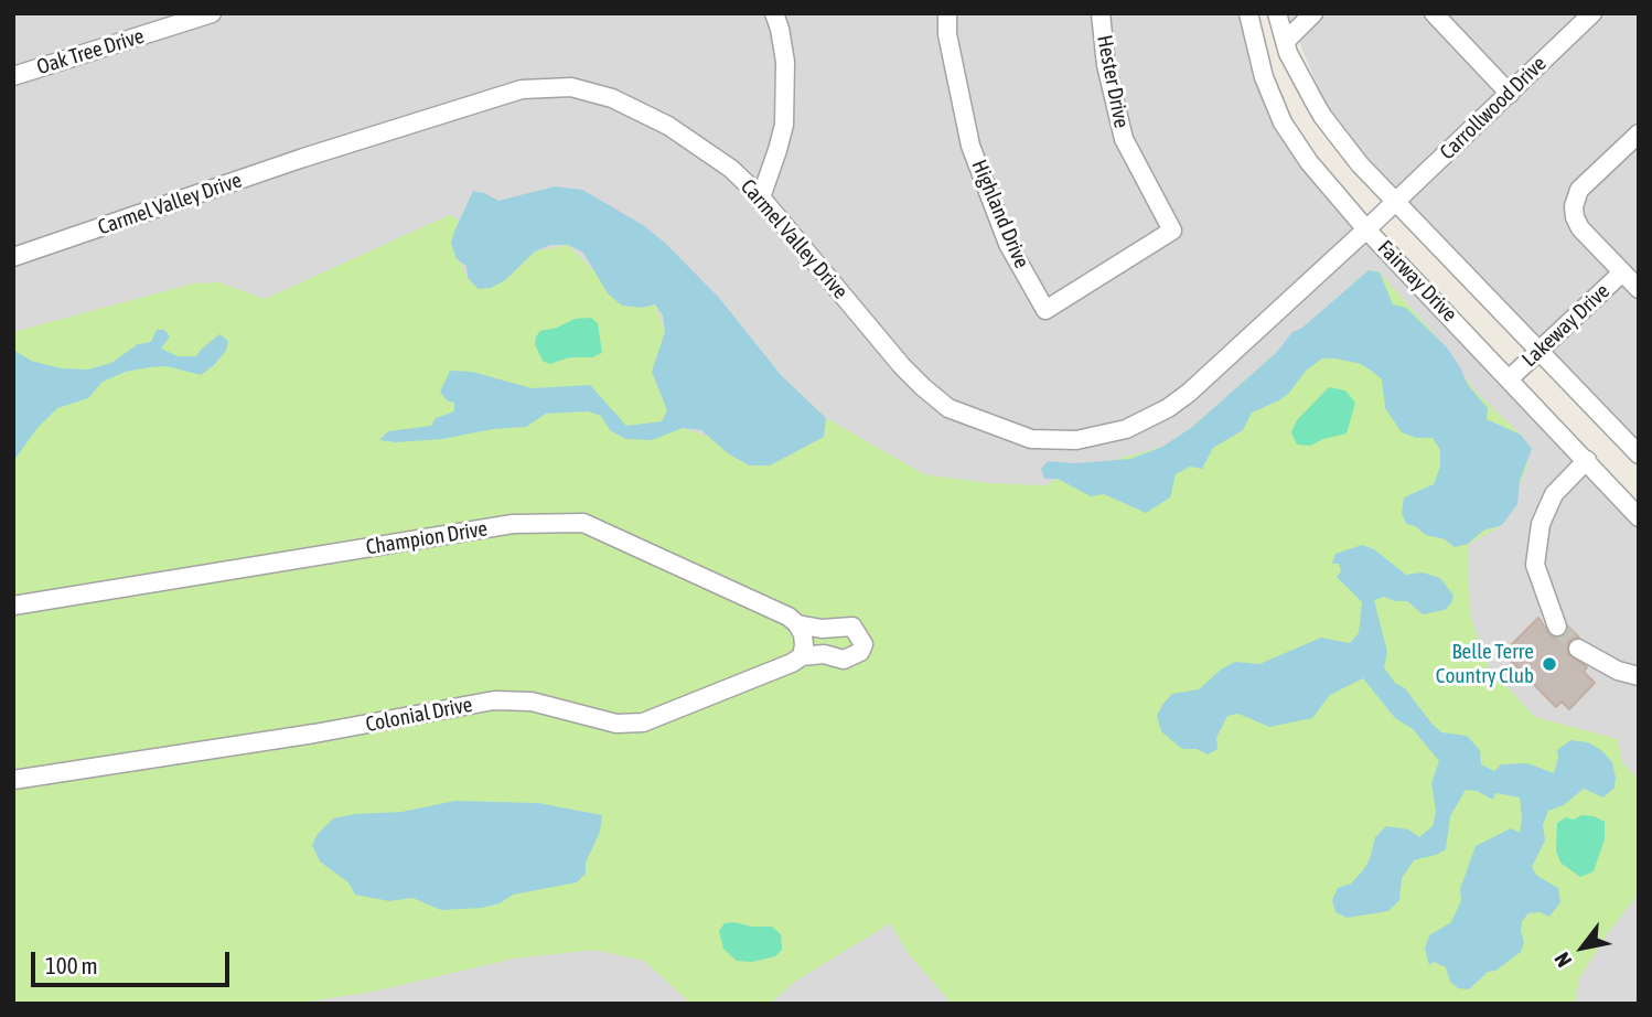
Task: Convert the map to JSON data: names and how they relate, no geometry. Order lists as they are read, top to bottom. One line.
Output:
{"streets":{"street":["Oak Tree Drive","Hester Drive","Carrollwood Drive","Carmel Valley Drive","Highland Drive","Fairway Drive","Lakeway Drive","Champion Drive","Colonial Drive"]},"crossings":[["Hester Drive","Highland Drive"],["Carrollwood Drive","Carmel Valley Drive"],["Carrollwood Drive","Fairway Drive"],["Carmel Valley Drive","Fairway Drive"],["Fairway Drive","Lakeway Drive"]],"places":["Belle Terre Country Club"],"scale_bar":"100 m","north":"bottom left"}
